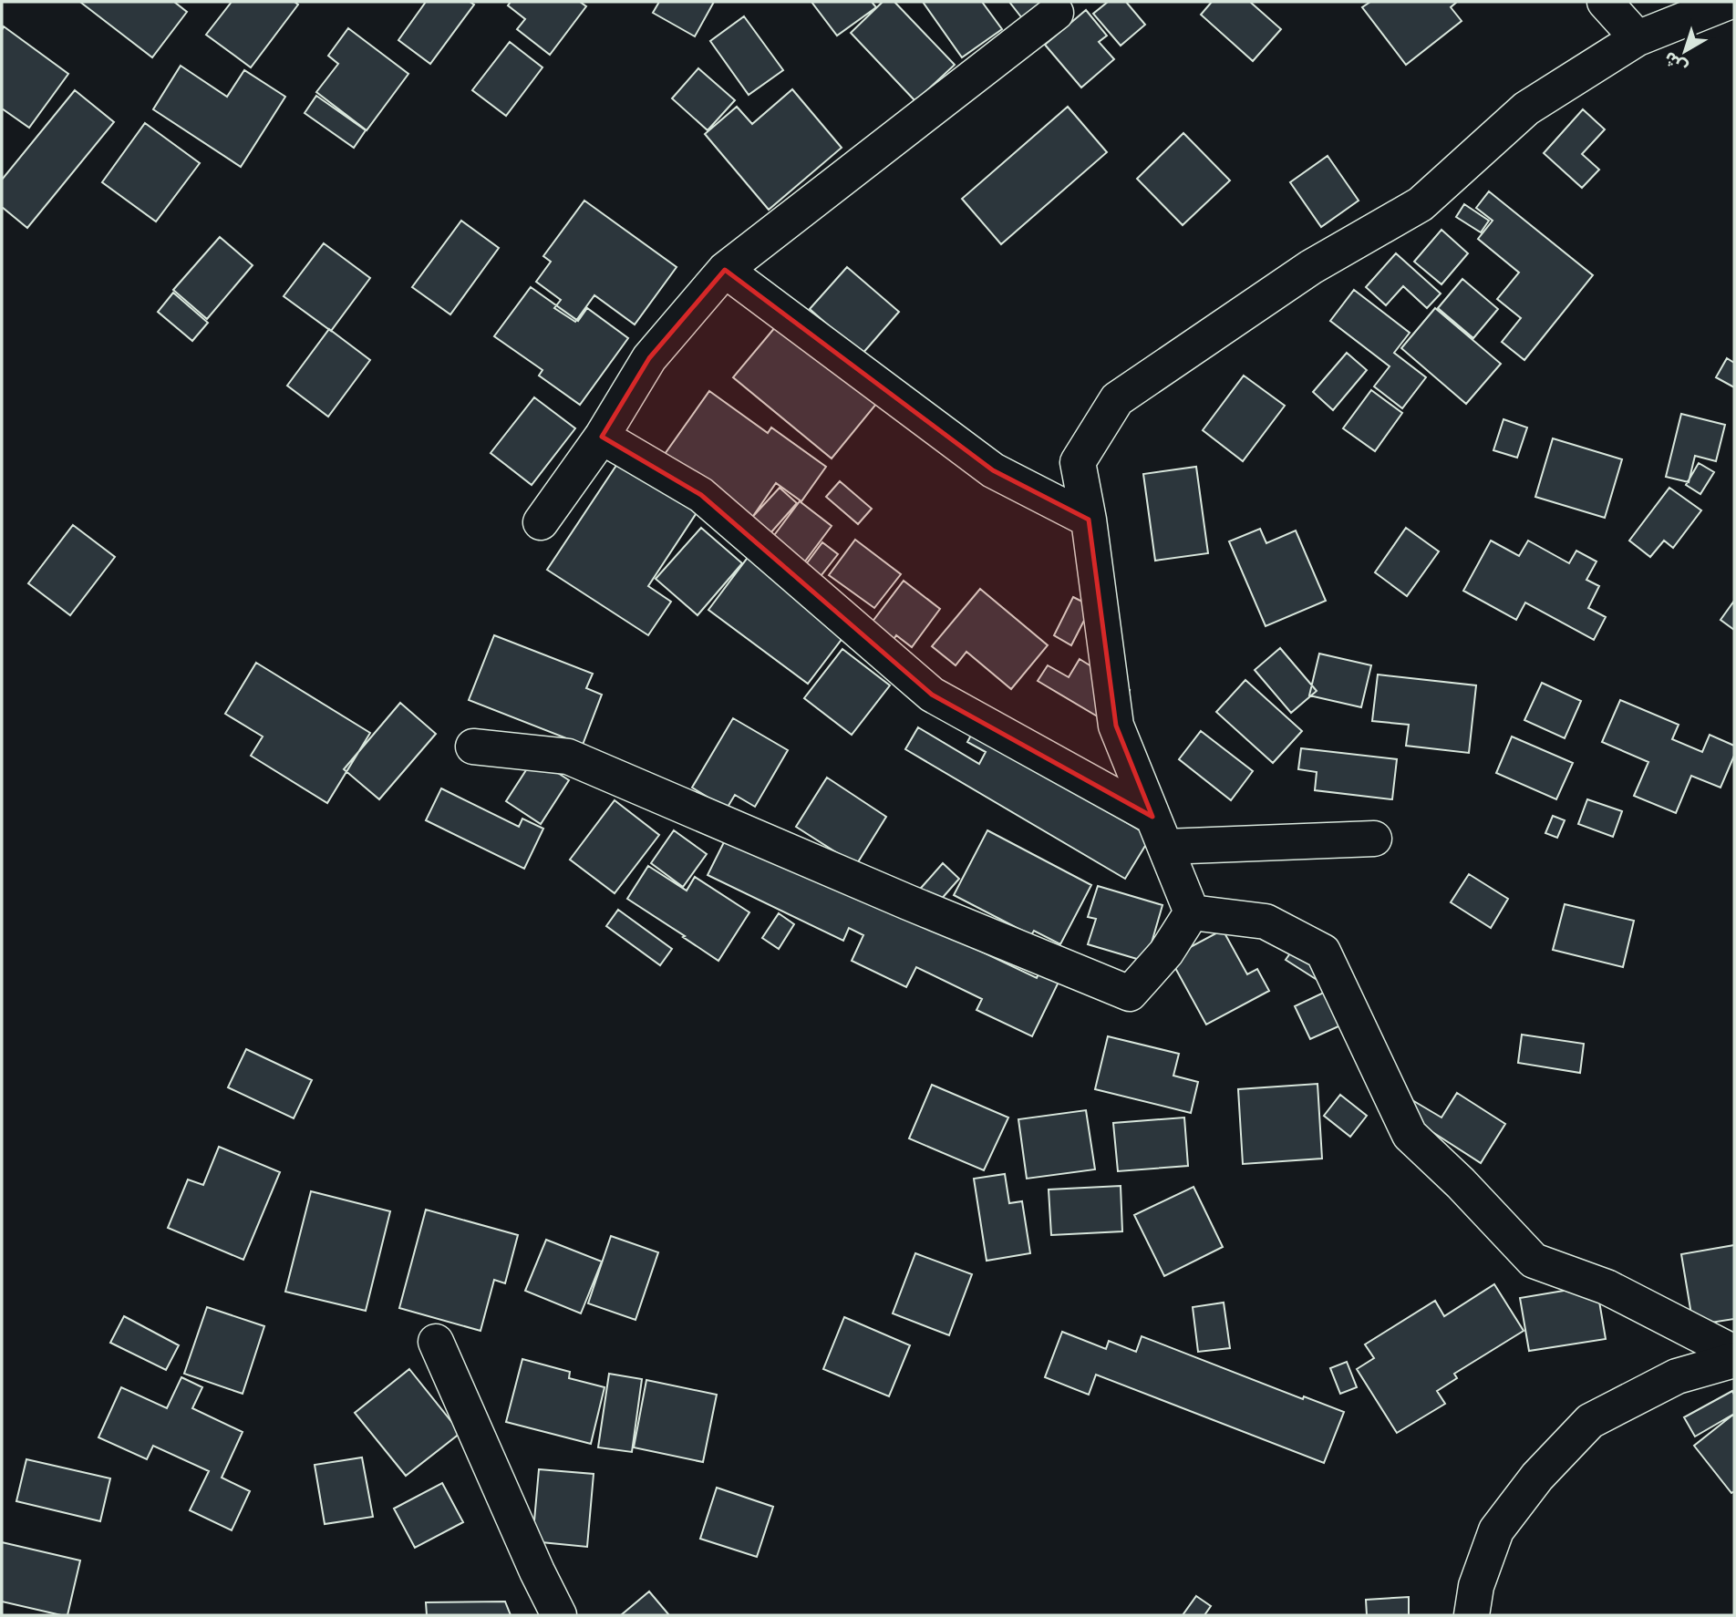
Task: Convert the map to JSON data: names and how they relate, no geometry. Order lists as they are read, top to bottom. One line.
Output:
{"north":"bottom left"}
